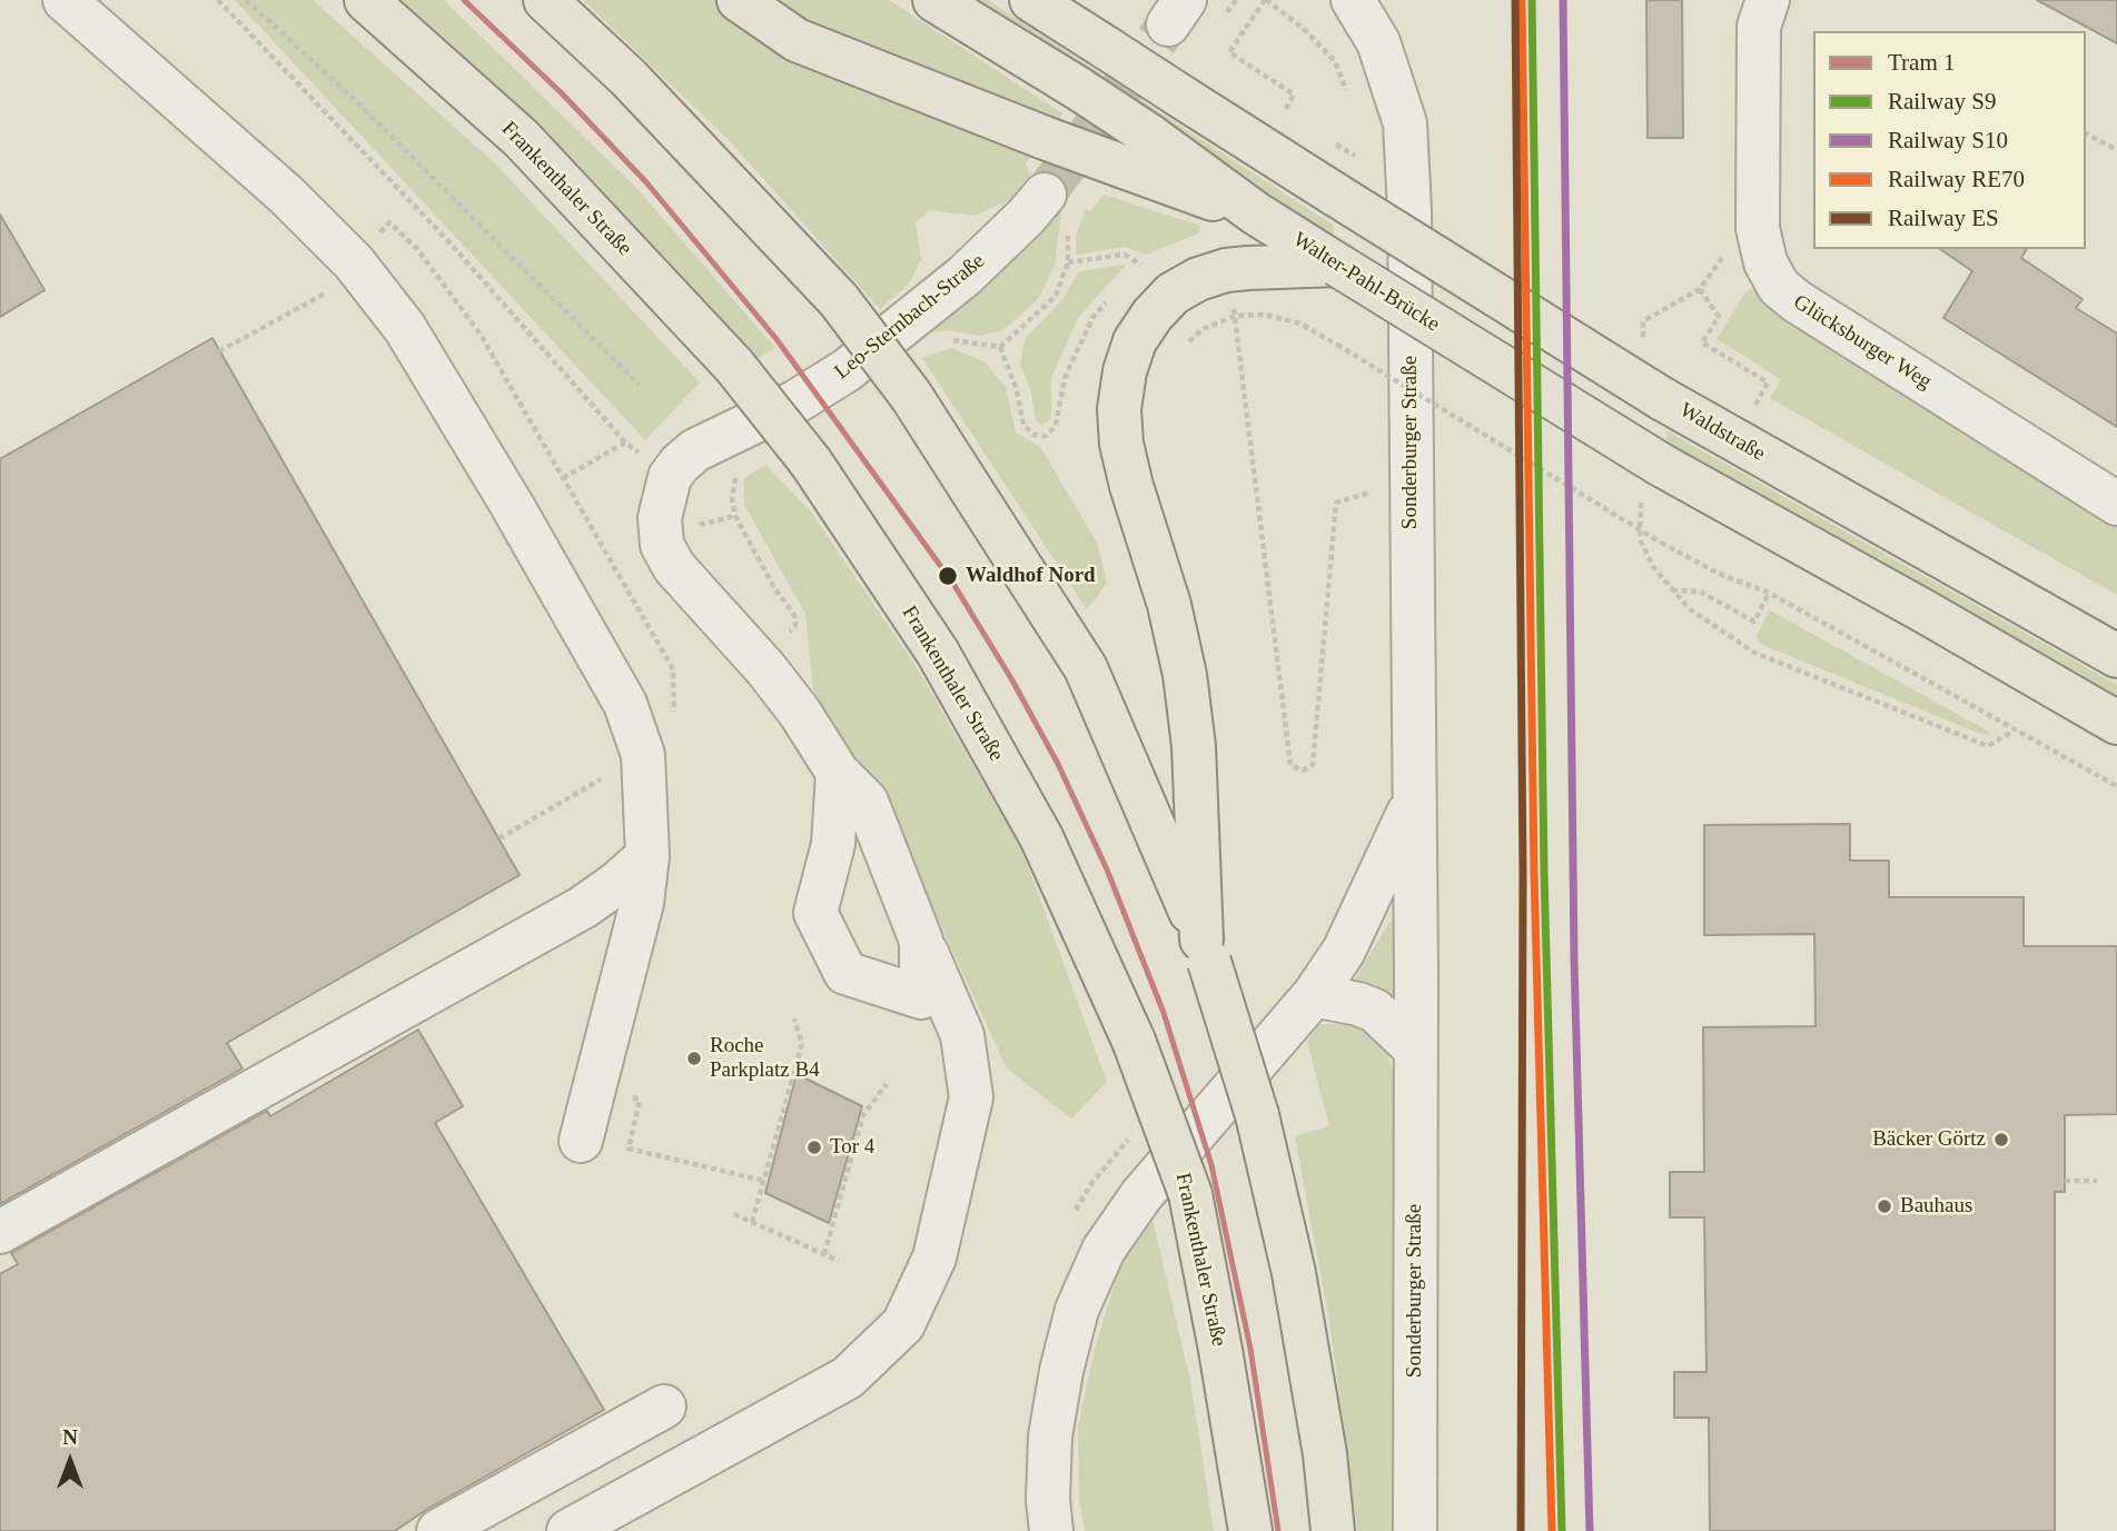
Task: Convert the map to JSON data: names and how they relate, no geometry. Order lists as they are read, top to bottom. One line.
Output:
{"streets":{"main road":["Frankenthaler Straße","Walter-Pahl-Brücke","Waldstraße"],"street":["Leo-Sternbach-Straße","Glücksburger Weg","Sonderburger Straße"]},"places":["Waldhof Nord","Roche Parkplatz B4","Bäcker Görtz","Tor 4","Bauhaus"],"lines":["tram line 1","rail line S9","rail line S10","rail line RE70","rail line ES"],"legend":["Tram 1","Railway S9","Railway S10","Railway RE70","Railway ES"],"north":"top"}
